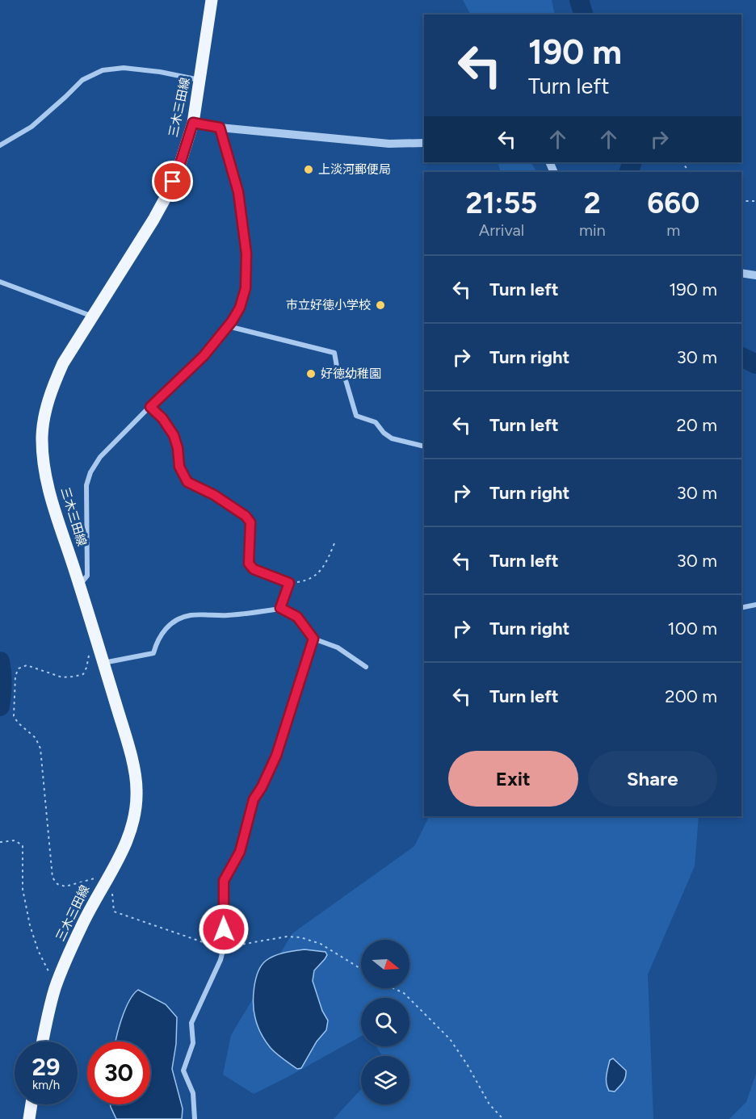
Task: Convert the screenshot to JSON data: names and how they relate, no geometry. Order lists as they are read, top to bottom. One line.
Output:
{"streets":{"main road":["三木三田線"]},"places":["上淡河郵便局","市立好徳小学校","好徳幼稚園"],"north":"right","page":{"turn":["190 m","Turn left"],"eta":["21:55","Arrival","2","min","660","m"],"list":[{"name":"Turn left","value":"190 m"},{"name":"Turn right","value":"30 m"},{"name":"Turn left","value":"20 m"},{"name":"Turn right","value":"30 m"},{"name":"Turn left","value":"30 m"},{"name":"Turn right","value":"100 m"},{"name":"Turn left","value":"200 m"}],"buttons":["Exit","Share"],"speed":"29 km/h","limit":"30"}}
